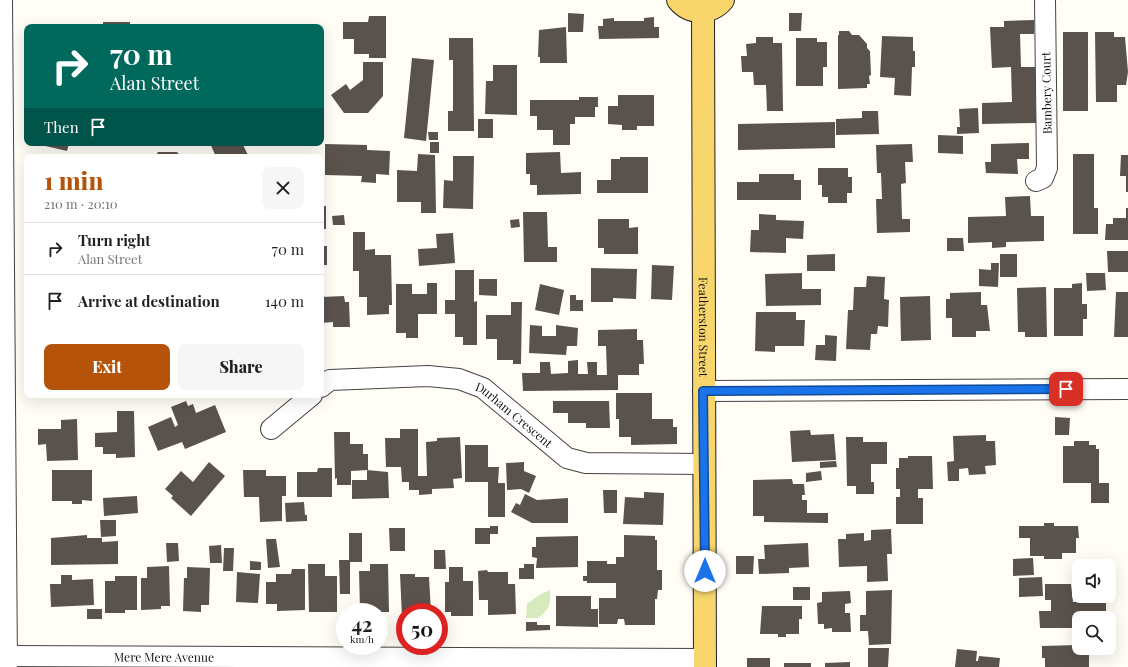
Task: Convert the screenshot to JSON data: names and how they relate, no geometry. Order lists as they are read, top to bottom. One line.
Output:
{"streets":{"main road":["Featherston Street"],"street":["Bambery Court","Durham Crescent","Mere Mere Avenue"]},"crossings":[["Featherston Street","Durham Crescent"],["Featherston Street","Mere Mere Avenue"]],"page":{"turn":["70 m","Alan Street"],"then":"Then","heading":["1 min","210 m · 20:10"],"list":[{"name":"Turn right","note":"Alan Street","value":"70 m"},{"name":"Arrive at destination","value":"140 m"}],"buttons":["Exit","Share"],"speed":"42 km/h","limit":"50"}}
